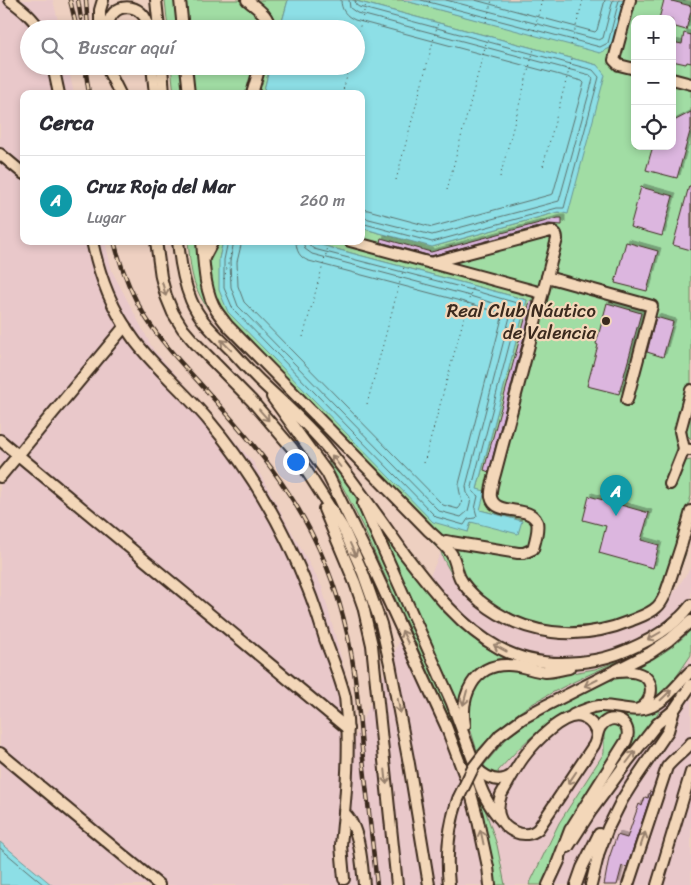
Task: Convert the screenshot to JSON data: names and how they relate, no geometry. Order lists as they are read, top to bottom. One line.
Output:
{"places":["Real Club Náutico de Valencia"],"page":{"map_buttons":["+","−"],"search":"Buscar aquí","heading":"Cerca","list":[{"mark":"A","name":"Cruz Roja del Mar","note":"Lugar","value":"260 m"}],"pins":"A"}}
